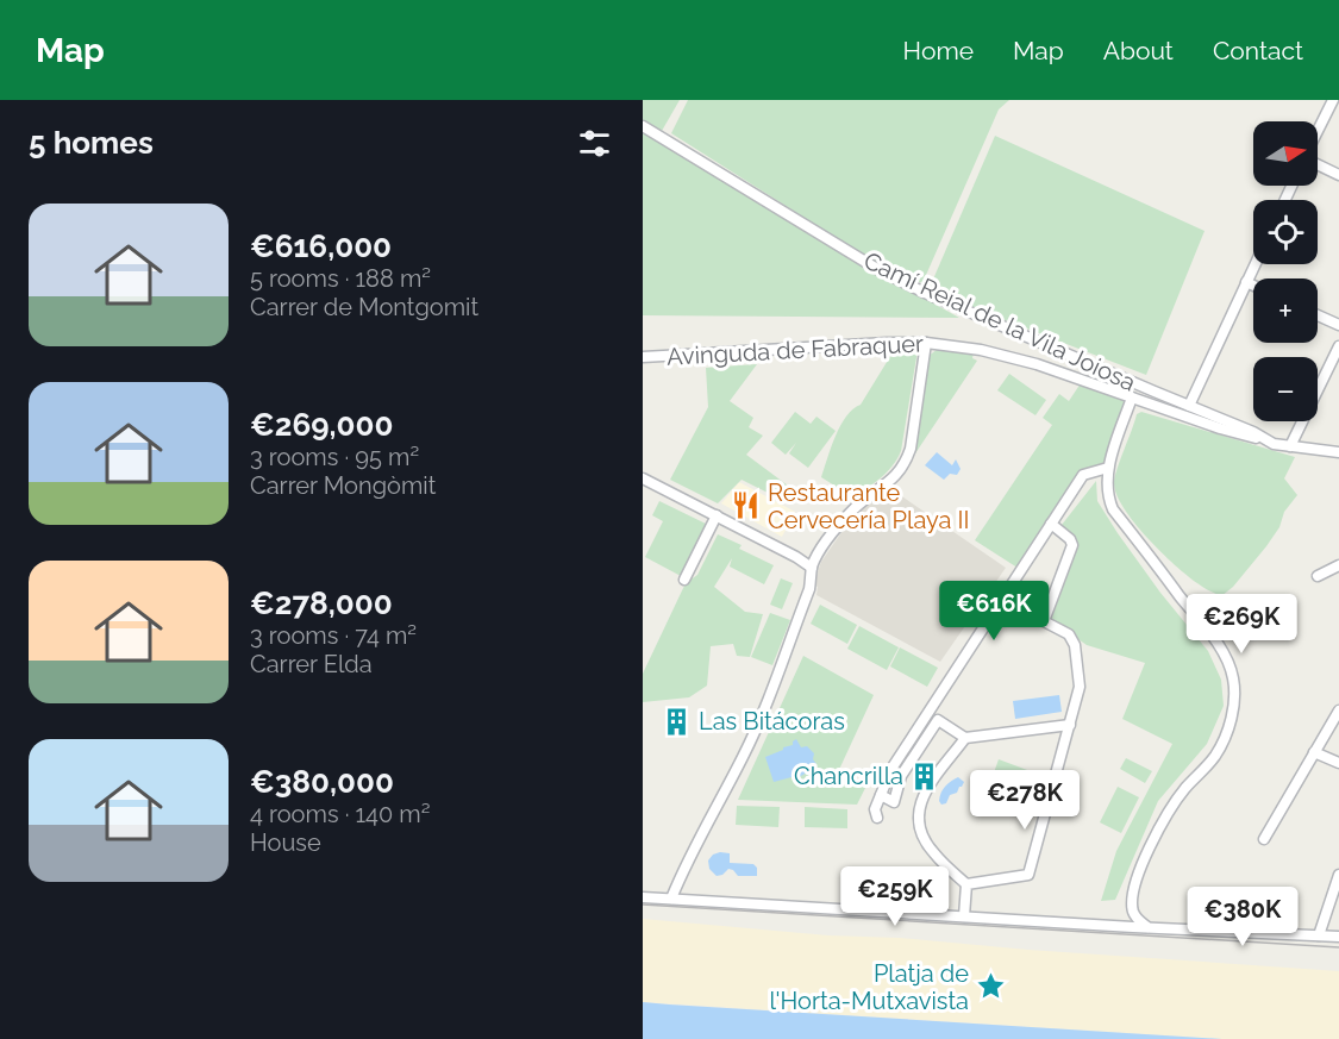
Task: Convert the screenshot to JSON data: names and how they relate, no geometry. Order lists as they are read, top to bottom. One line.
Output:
{"streets":{"street":["Camí Reial de la Vila Joiosa","Avinguda de Fabraquer"]},"crossings":[["Camí Reial de la Vila Joiosa","Avinguda de Fabraquer"]],"places":{"restaurant":["Restaurante Cervecería Playa II"],"building":["Las Bitácoras","Chancrilla"],"place":["Platja de l'Horta-Mutxavista"]},"north":"right","page":{"header":"Map","nav":["Home","Map","About","Contact"],"heading":"5 homes","map_buttons":["+","−"],"list":[{"name":"€616,000","note":"5 rooms · 188 m² · Carrer de Montgomit"},{"name":"€269,000","note":"3 rooms · 95 m² · Carrer Mongòmit"},{"name":"€278,000","note":"3 rooms · 74 m² · Carrer Elda"},{"name":"€380,000","note":"4 rooms · 140 m² · House"}],"price":["€616K","€269K","€278K","€259K","€380K"]}}
